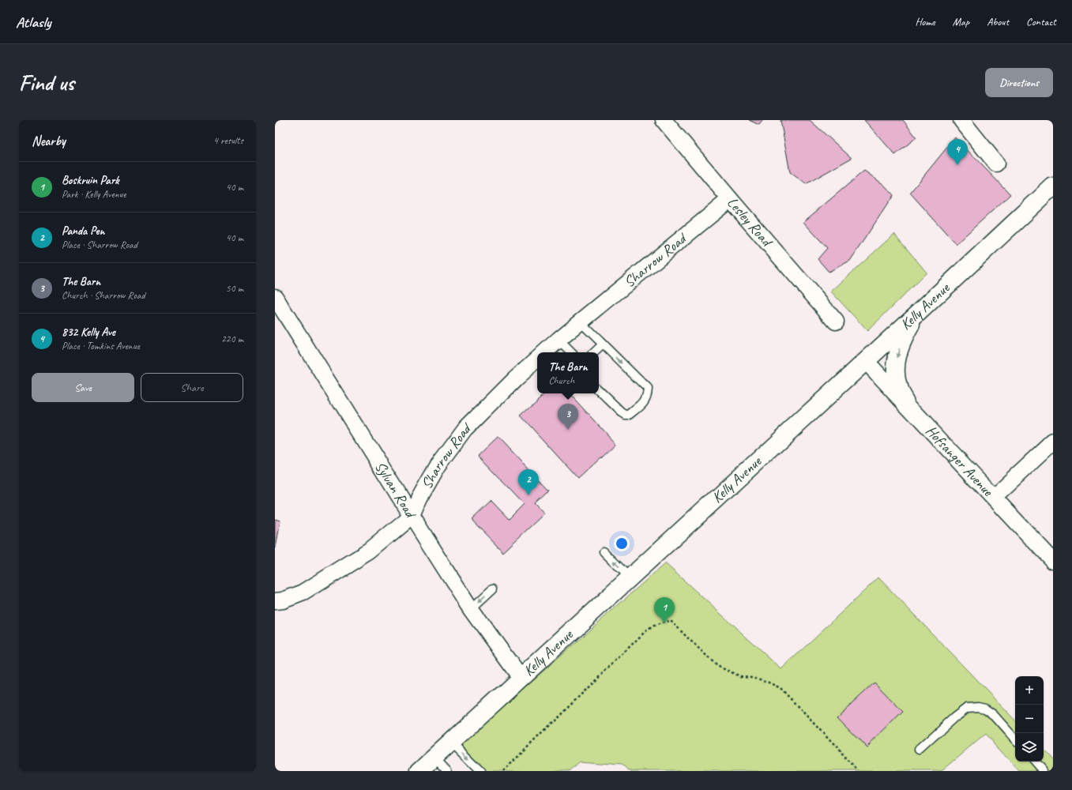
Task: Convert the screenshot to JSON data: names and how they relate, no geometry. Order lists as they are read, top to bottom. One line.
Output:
{"streets":{"street":["Lesley Road","Sharrow Road","Kelly Avenue","Hofsanger Avenue","Sylvan Road"]},"crossings":[["Lesley Road","Sharrow Road"],["Sharrow Road","Sylvan Road"],["Kelly Avenue","Hofsanger Avenue"],["Kelly Avenue","Sylvan Road"]],"page":{"header":"Atlasly","nav":["Home","Map","About","Contact"],"buttons":["Directions",["Save","Share"]],"title":"Find us","heading":["Nearby","4 results"],"pins":["4","3","2","1"],"list":[{"mark":"1","name":"Boskruin Park","note":"Park · Kelly Avenue","value":"40 m"},{"mark":"2","name":"Panda Pen","note":"Place · Sharrow Road","value":"40 m"},{"mark":"3","name":"The Barn","note":"Church · Sharrow Road","value":"50 m"},{"mark":"4","name":"832 Kelly Ave","note":"Place · Tomkins Avenue","value":"220 m"}],"popup":["The Barn","Church"],"map_buttons":["+","−"]}}
